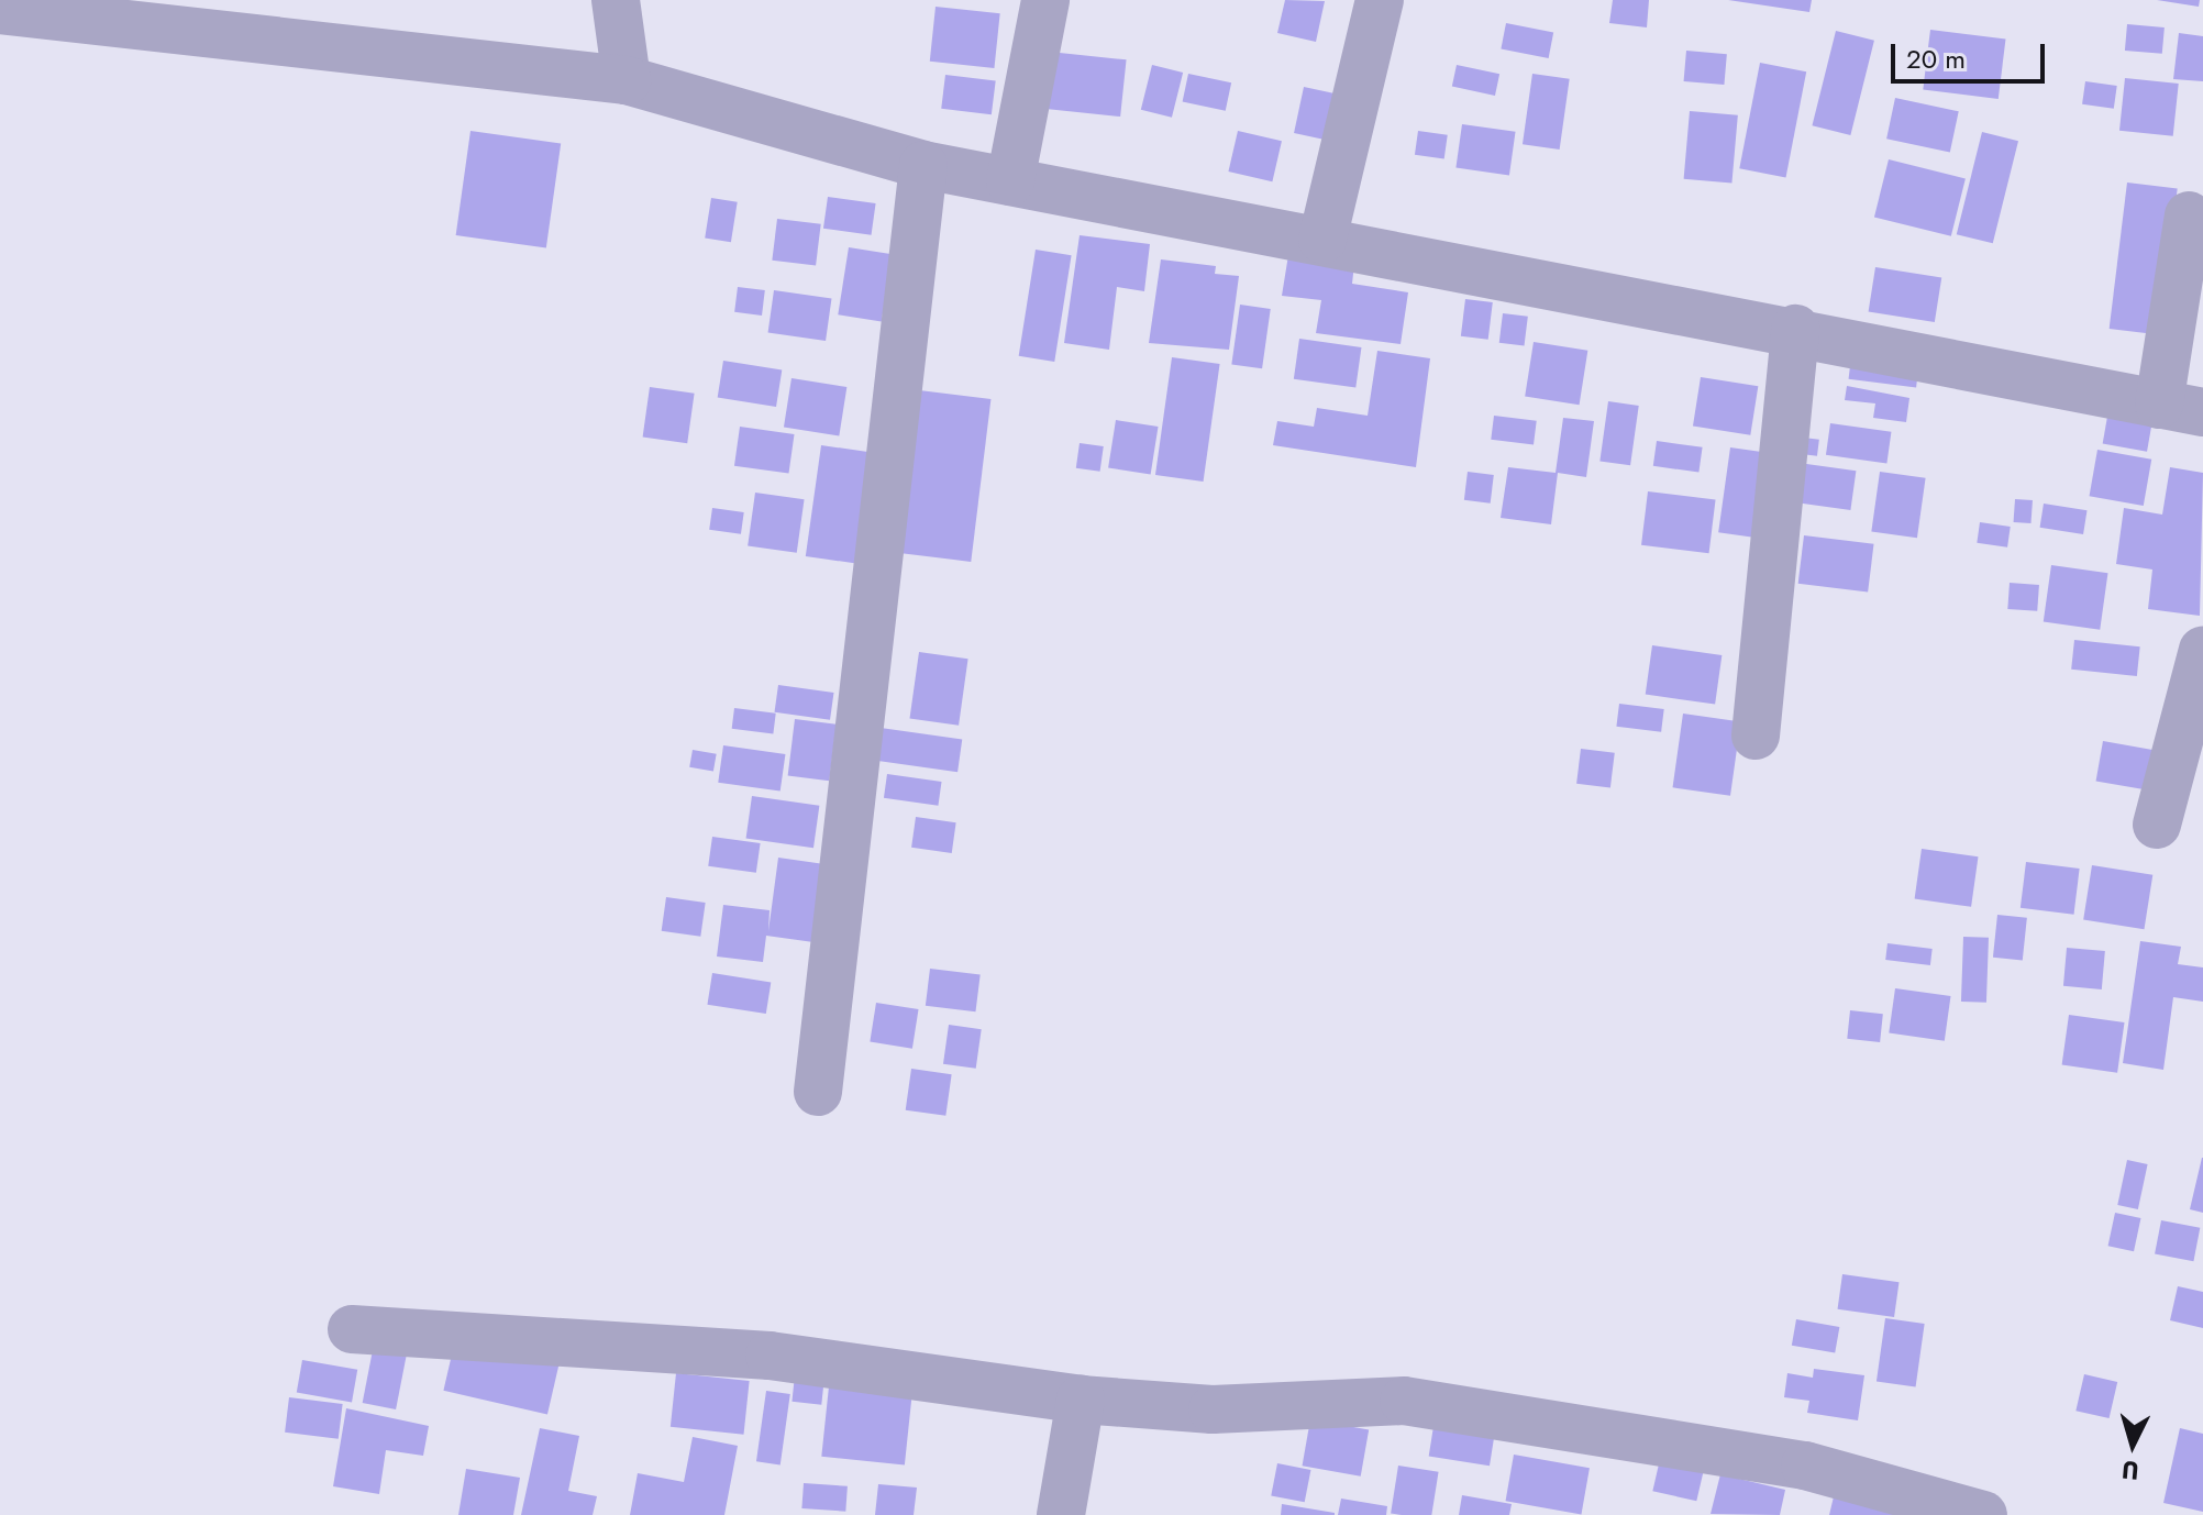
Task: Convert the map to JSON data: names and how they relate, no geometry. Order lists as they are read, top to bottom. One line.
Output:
{"scale_bar":"20 m","north":"bottom"}
